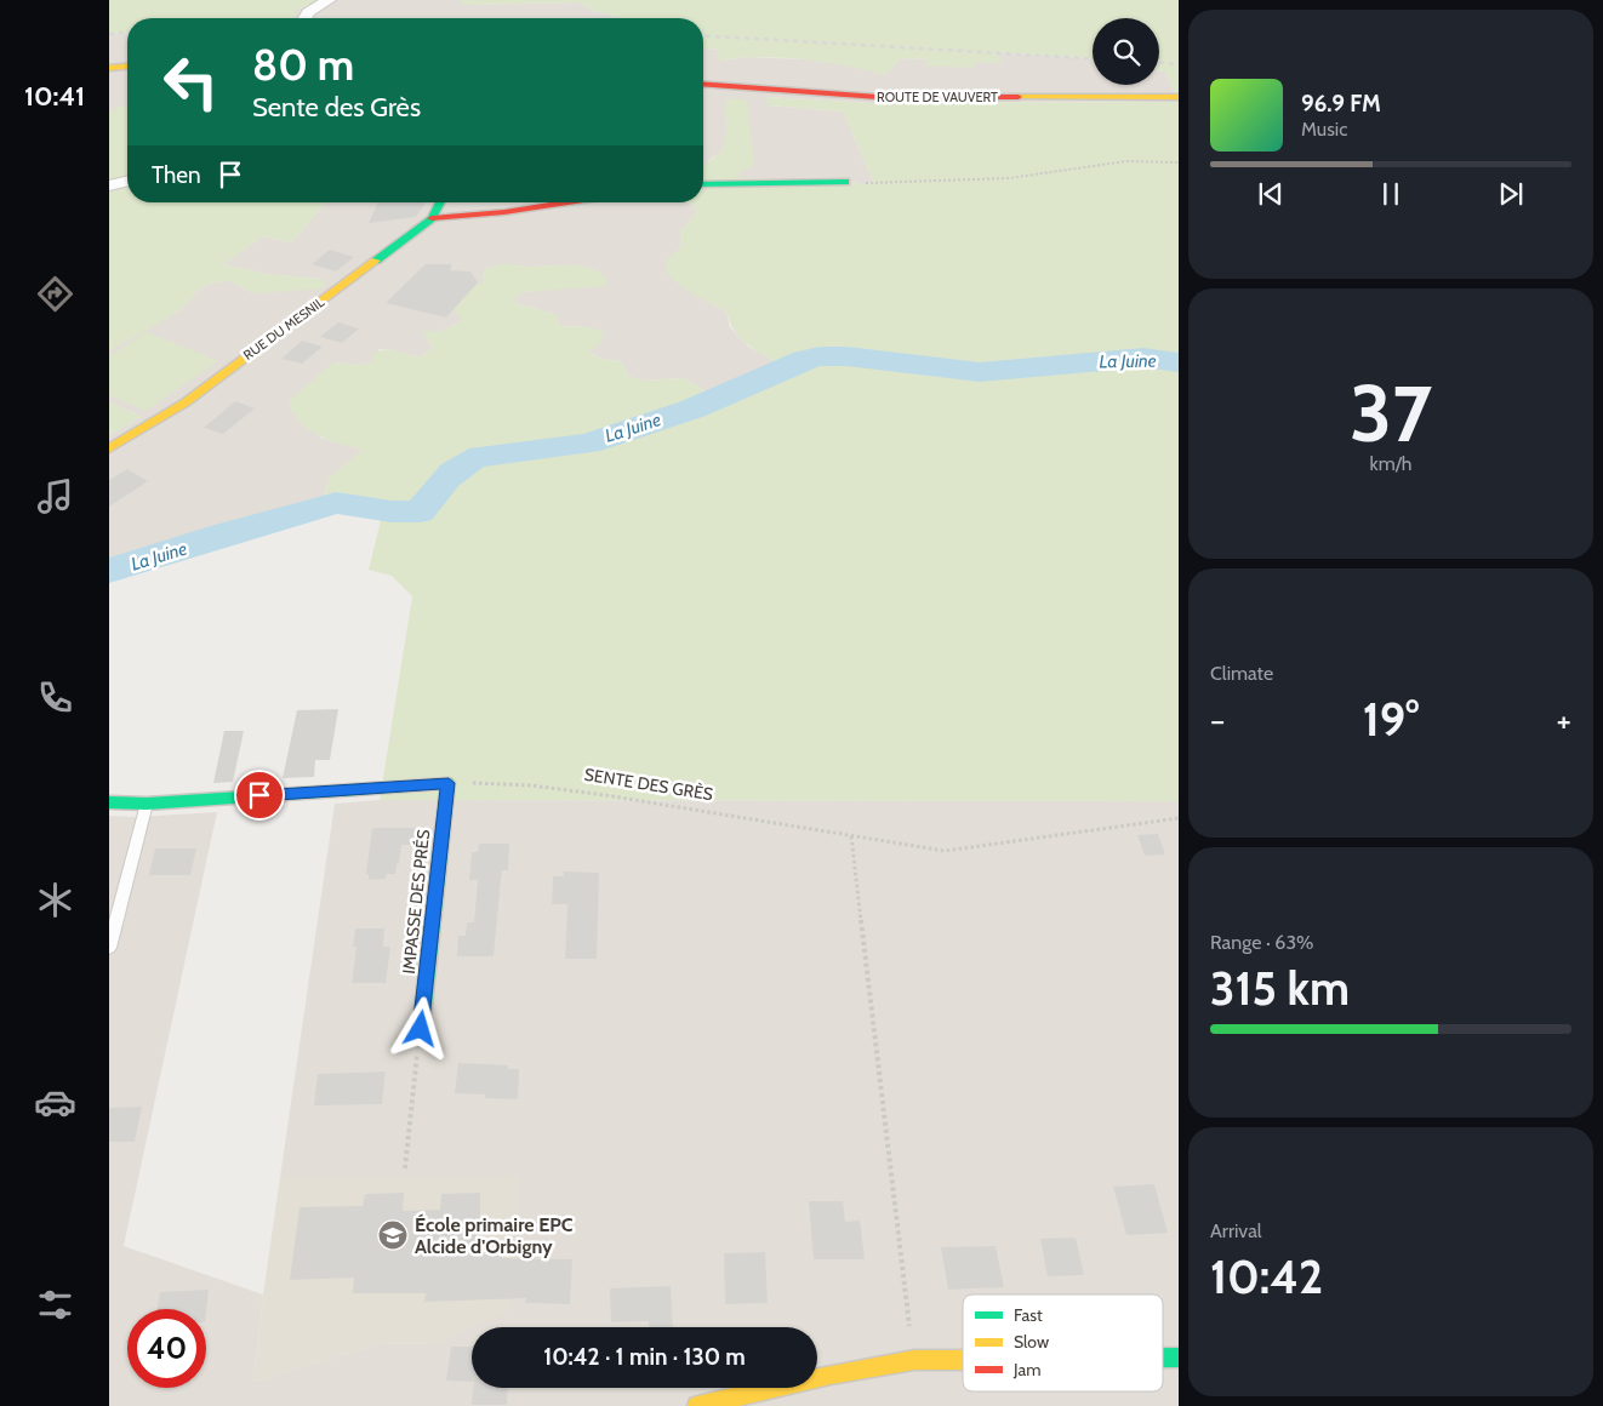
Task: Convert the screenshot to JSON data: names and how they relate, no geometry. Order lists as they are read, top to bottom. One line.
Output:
{"streets":{"street":["ROUTE DE VAUVERT","RUE DU MESNIL","IMPASSE DES PRÉS"],"path":["SENTE DES GRÈS"]},"crossings":[["SENTE DES GRÈS","IMPASSE DES PRÉS"]],"water":["La Juine"],"places":{"school or university":["École primaire EPC Alcide d'Orbigny"]},"legend":["Fast","Slow","Jam"],"page":{"tabs":"10:41","turn":["80 m","Sente des Grès"],"song":["96.9 FM","Music"],"then":"Then","tile":[["37","km/h"],"Climate",["Range · 63%","315 km"],["Arrival","10:42"]],"heat":["−","19°","+"],"limit":"40","trip":"10:42 · 1 min · 130 m"}}
